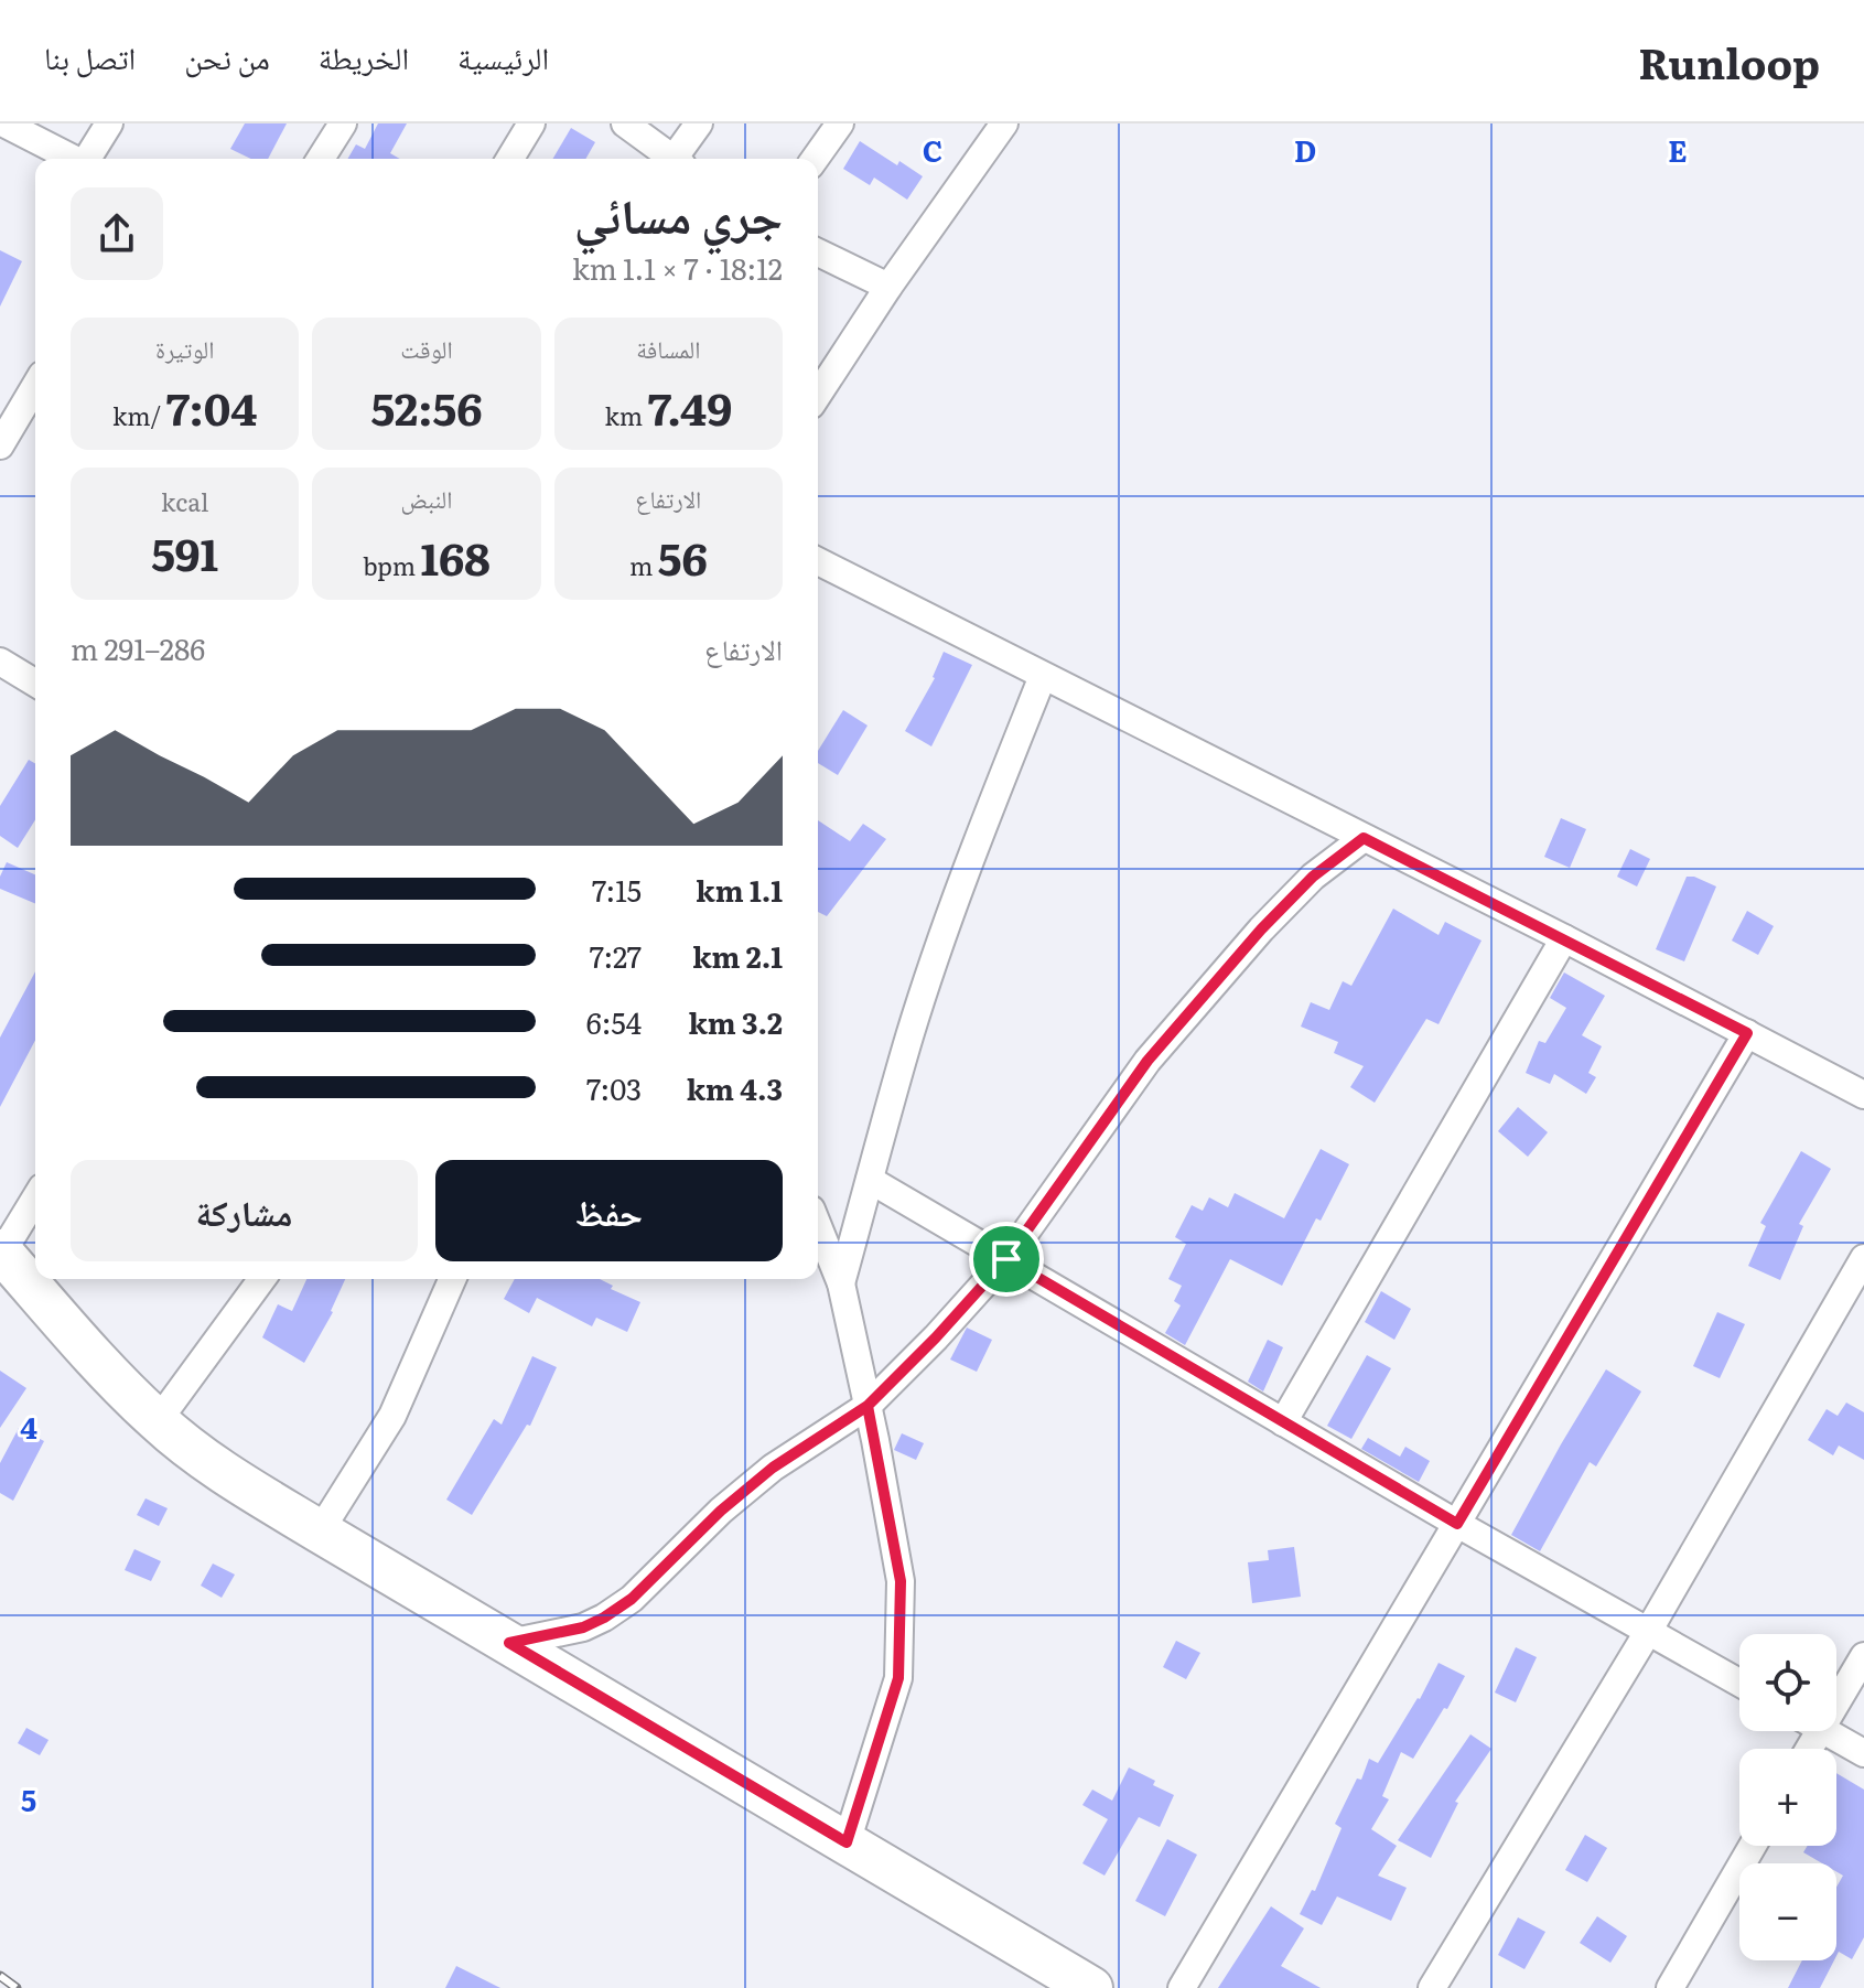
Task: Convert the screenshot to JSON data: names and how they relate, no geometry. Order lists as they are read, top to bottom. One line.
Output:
{"page":{"header":"Runloop","nav":["الرئيسية","الخريطة","من نحن","اتصل بنا"],"heading":["جري مسائي","18:12 · 7 × 1.1 km"],"stats":[["المسافة","7.49 km"],["الوقت","52:56"],["الوتيرة","7:04 /km"],["الارتفاع","56 m"],["النبض","168 bpm"],["kcal","591"]],"chart":["الارتفاع","286–291 m"],"list":[{"name":"1.1 km","note":"7:15"},{"name":"2.1 km","note":"7:27"},{"name":"3.2 km","note":"6:54"},{"name":"4.3 km","note":"7:03"}],"buttons":["حفظ","مشاركة"],"map_buttons":["+","−"]},"grid":{"columns":["C","D","E"],"rows":["4","5"]}}
